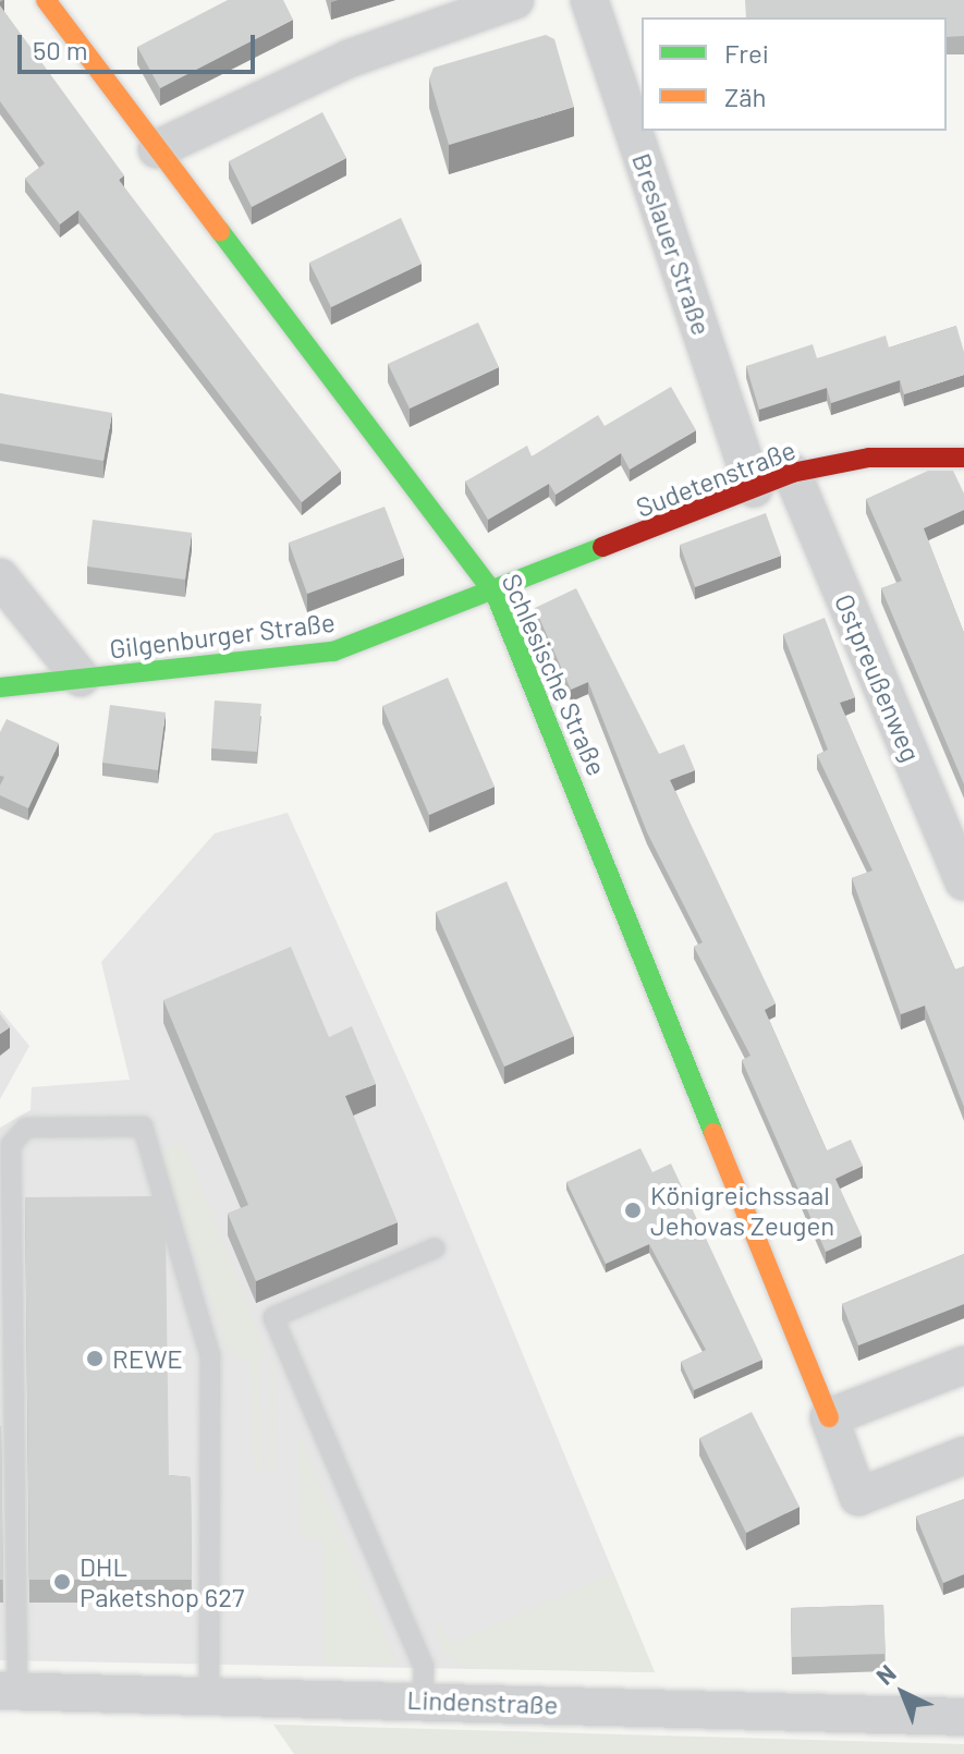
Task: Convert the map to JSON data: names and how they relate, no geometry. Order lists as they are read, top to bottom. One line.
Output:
{"streets":{"street":["Breslauer Straße","Sudetenstraße","Gilgenburger Straße","Schlesische Straße","Ostpreußenweg","Lindenstraße"]},"crossings":[["Breslauer Straße","Sudetenstraße"],["Sudetenstraße","Gilgenburger Straße"],["Sudetenstraße","Schlesische Straße"],["Sudetenstraße","Ostpreußenweg"],["Gilgenburger Straße","Schlesische Straße"]],"places":["Königreichssaal Jehovas Zeugen","REWE","DHL Paketshop 627"],"legend":["Frei","Zäh"],"scale_bar":"50 m","north":"top left"}
